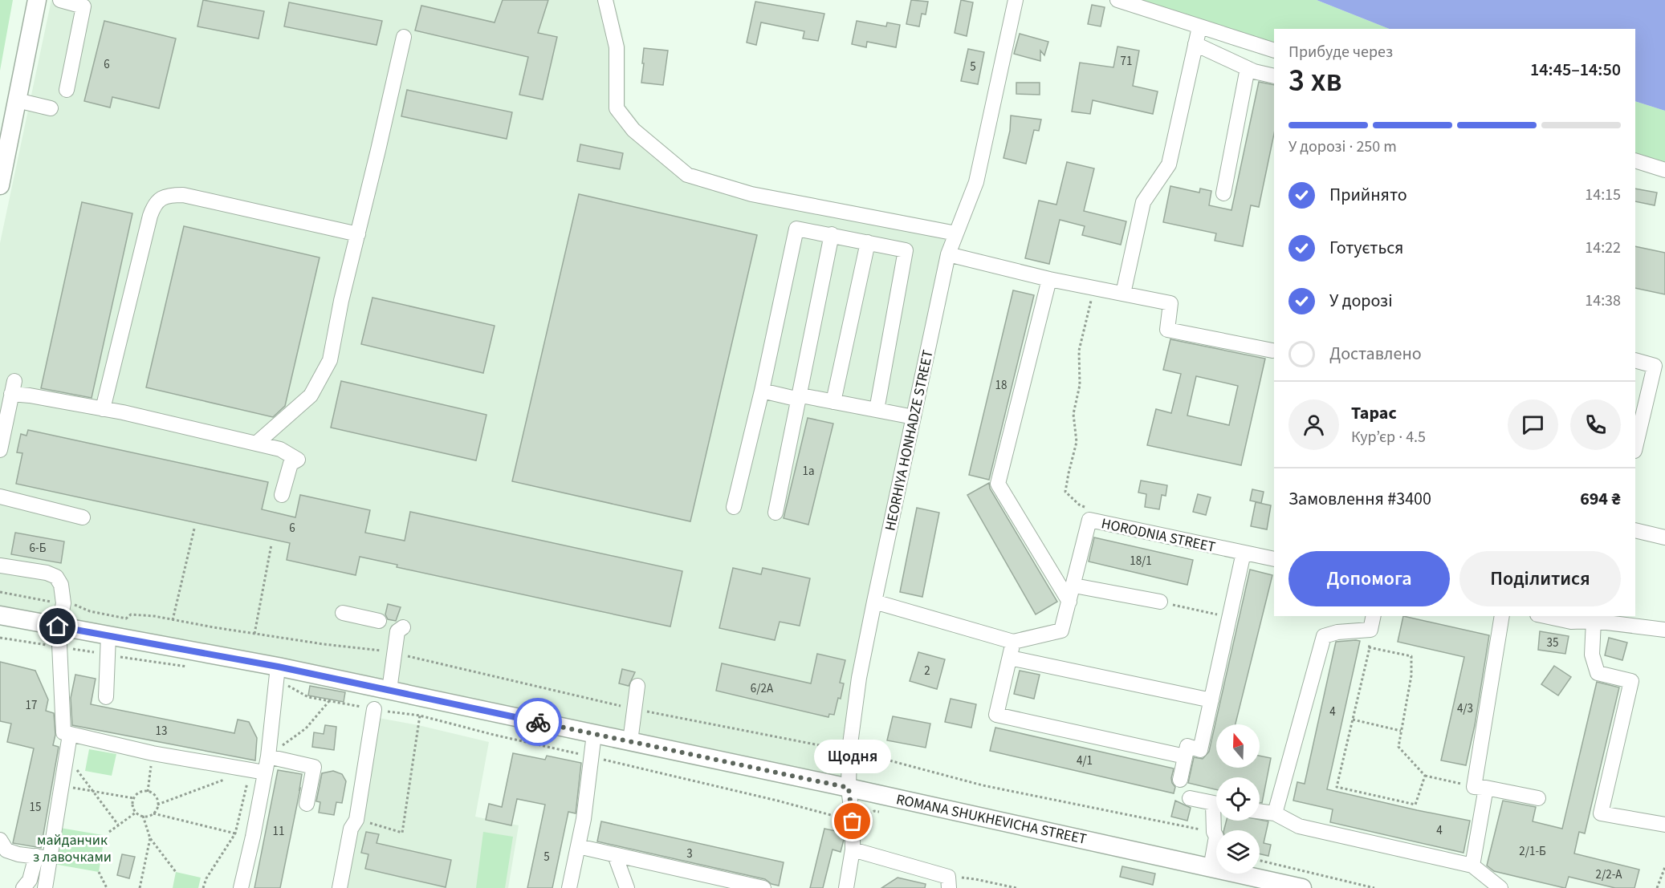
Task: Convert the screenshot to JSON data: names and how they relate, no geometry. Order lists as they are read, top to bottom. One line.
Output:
{"streets":{"main road":["ROMANA SHUKHEVICHA STREET"],"street":["HEORHIYA HONHADZE STREET","HORODNIA STREET"]},"crossings":[["HEORHIYA HONHADZE STREET","HORODNIA STREET"],["HEORHIYA HONHADZE STREET","ROMANA SHUKHEVICHA STREET"]],"parks":["майданчик з лавочками"],"places":["Щодня"],"house_numbers":["71","6","5","18","1а","6","6-Б","18/1","35","2","6/2A","17","4/3","4","13","4/1","15","4","11","2/1-Б","3","5","2/2-А"],"north":"top","page":{"heading":["3 хв","Прибуде через","14:45–14:50"],"panel":["Тарас","Кур’єр · 4.5","Замовлення #3400","694 ₴"],"bar":"У дорозі · 250 m","list":[["Прийнято","14:15"],["Готується","14:22"],["У дорозі","14:38"],"Доставлено"],"buttons":["Допомога","Поділитися"],"bubble":"Щодня"}}
